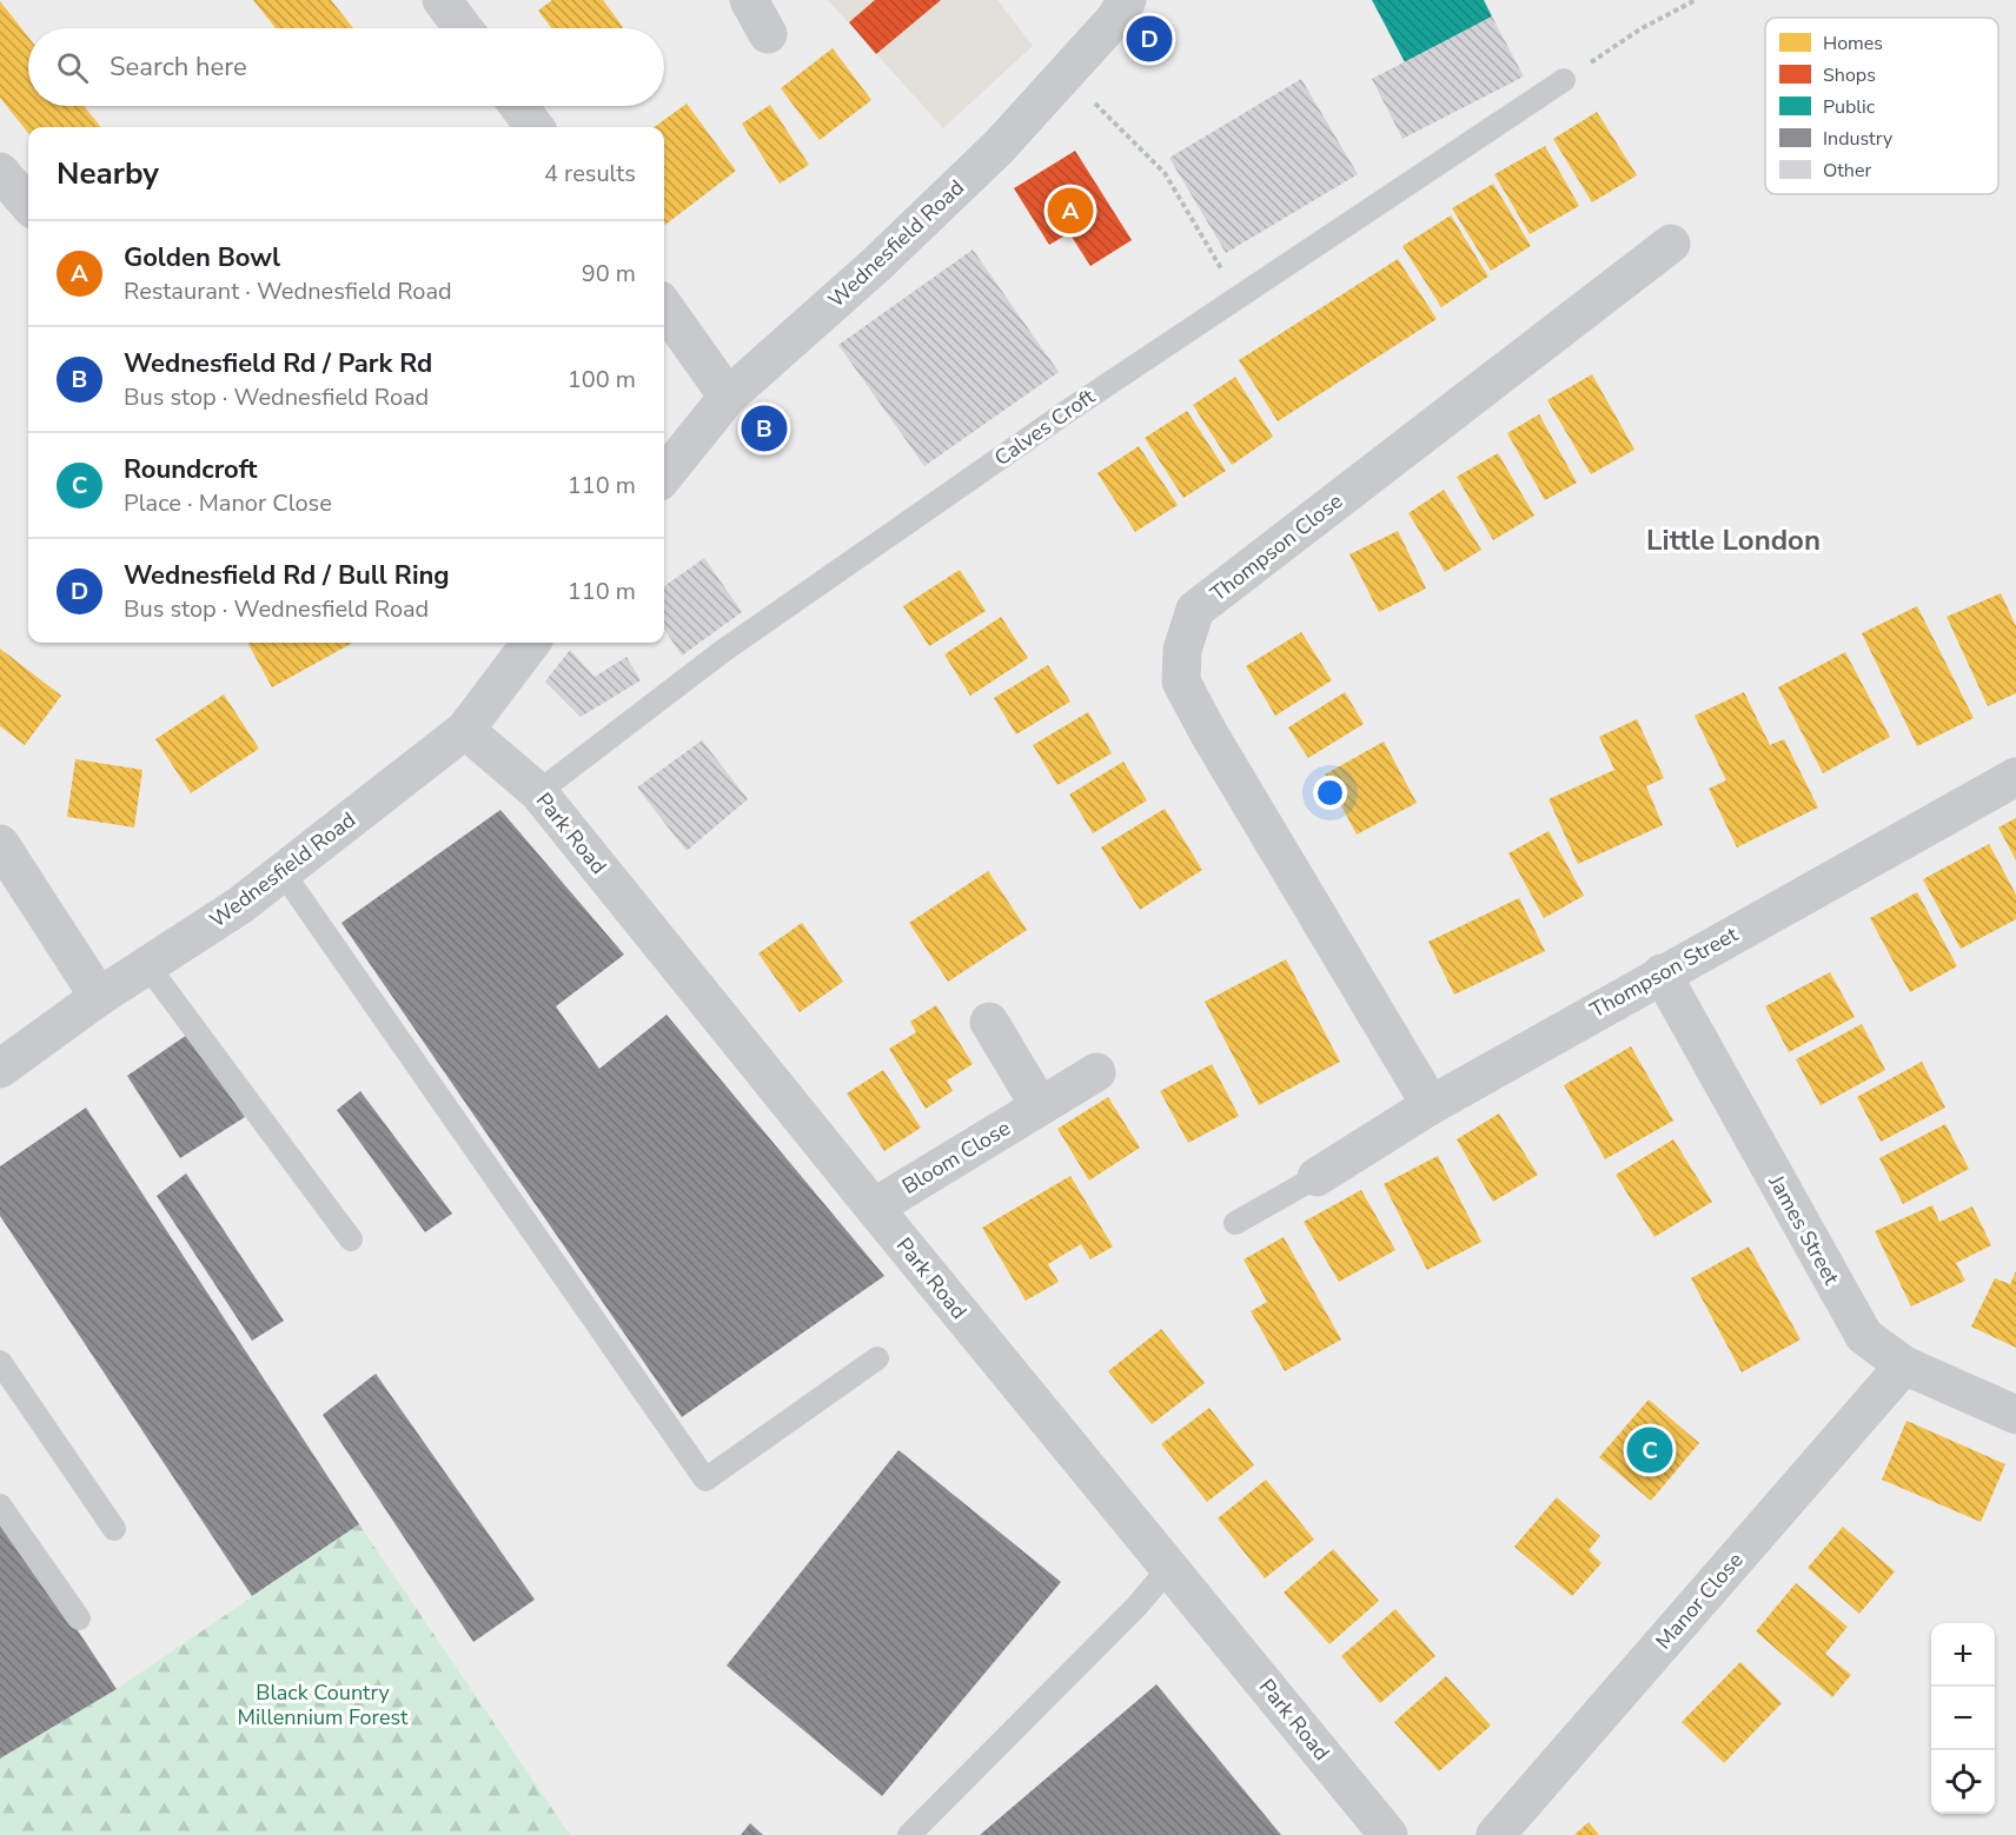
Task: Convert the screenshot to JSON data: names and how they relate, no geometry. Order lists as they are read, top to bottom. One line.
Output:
{"streets":{"main road":["Wednesfield Road"],"street":["Thompson Close","Park Road","Thompson Street","Bloom Close","James Street","Manor Close"],"lane":["Calves Croft"]},"crossings":[["Wednesfield Road","Park Road"],["Calves Croft","Park Road"],["Thompson Close","Thompson Street"],["Park Road","Bloom Close"],["Thompson Street","James Street"],["James Street","Manor Close"]],"districts":["Little London"],"parks":["Black Country Millennium Forest"],"legend":["Homes","Shops","Public","Industry","Other"],"page":{"pins":["D","A","B","C"],"search":"Search here","heading":["Nearby","4 results"],"list":[{"mark":"A","name":"Golden Bowl","note":"Restaurant · Wednesfield Road","value":"90 m"},{"mark":"B","name":"Wednesfield Rd / Park Rd","note":"Bus stop · Wednesfield Road","value":"100 m"},{"mark":"C","name":"Roundcroft","note":"Place · Manor Close","value":"110 m"},{"mark":"D","name":"Wednesfield Rd / Bull Ring","note":"Bus stop · Wednesfield Road","value":"110 m"}],"map_buttons":["+","−"]}}
